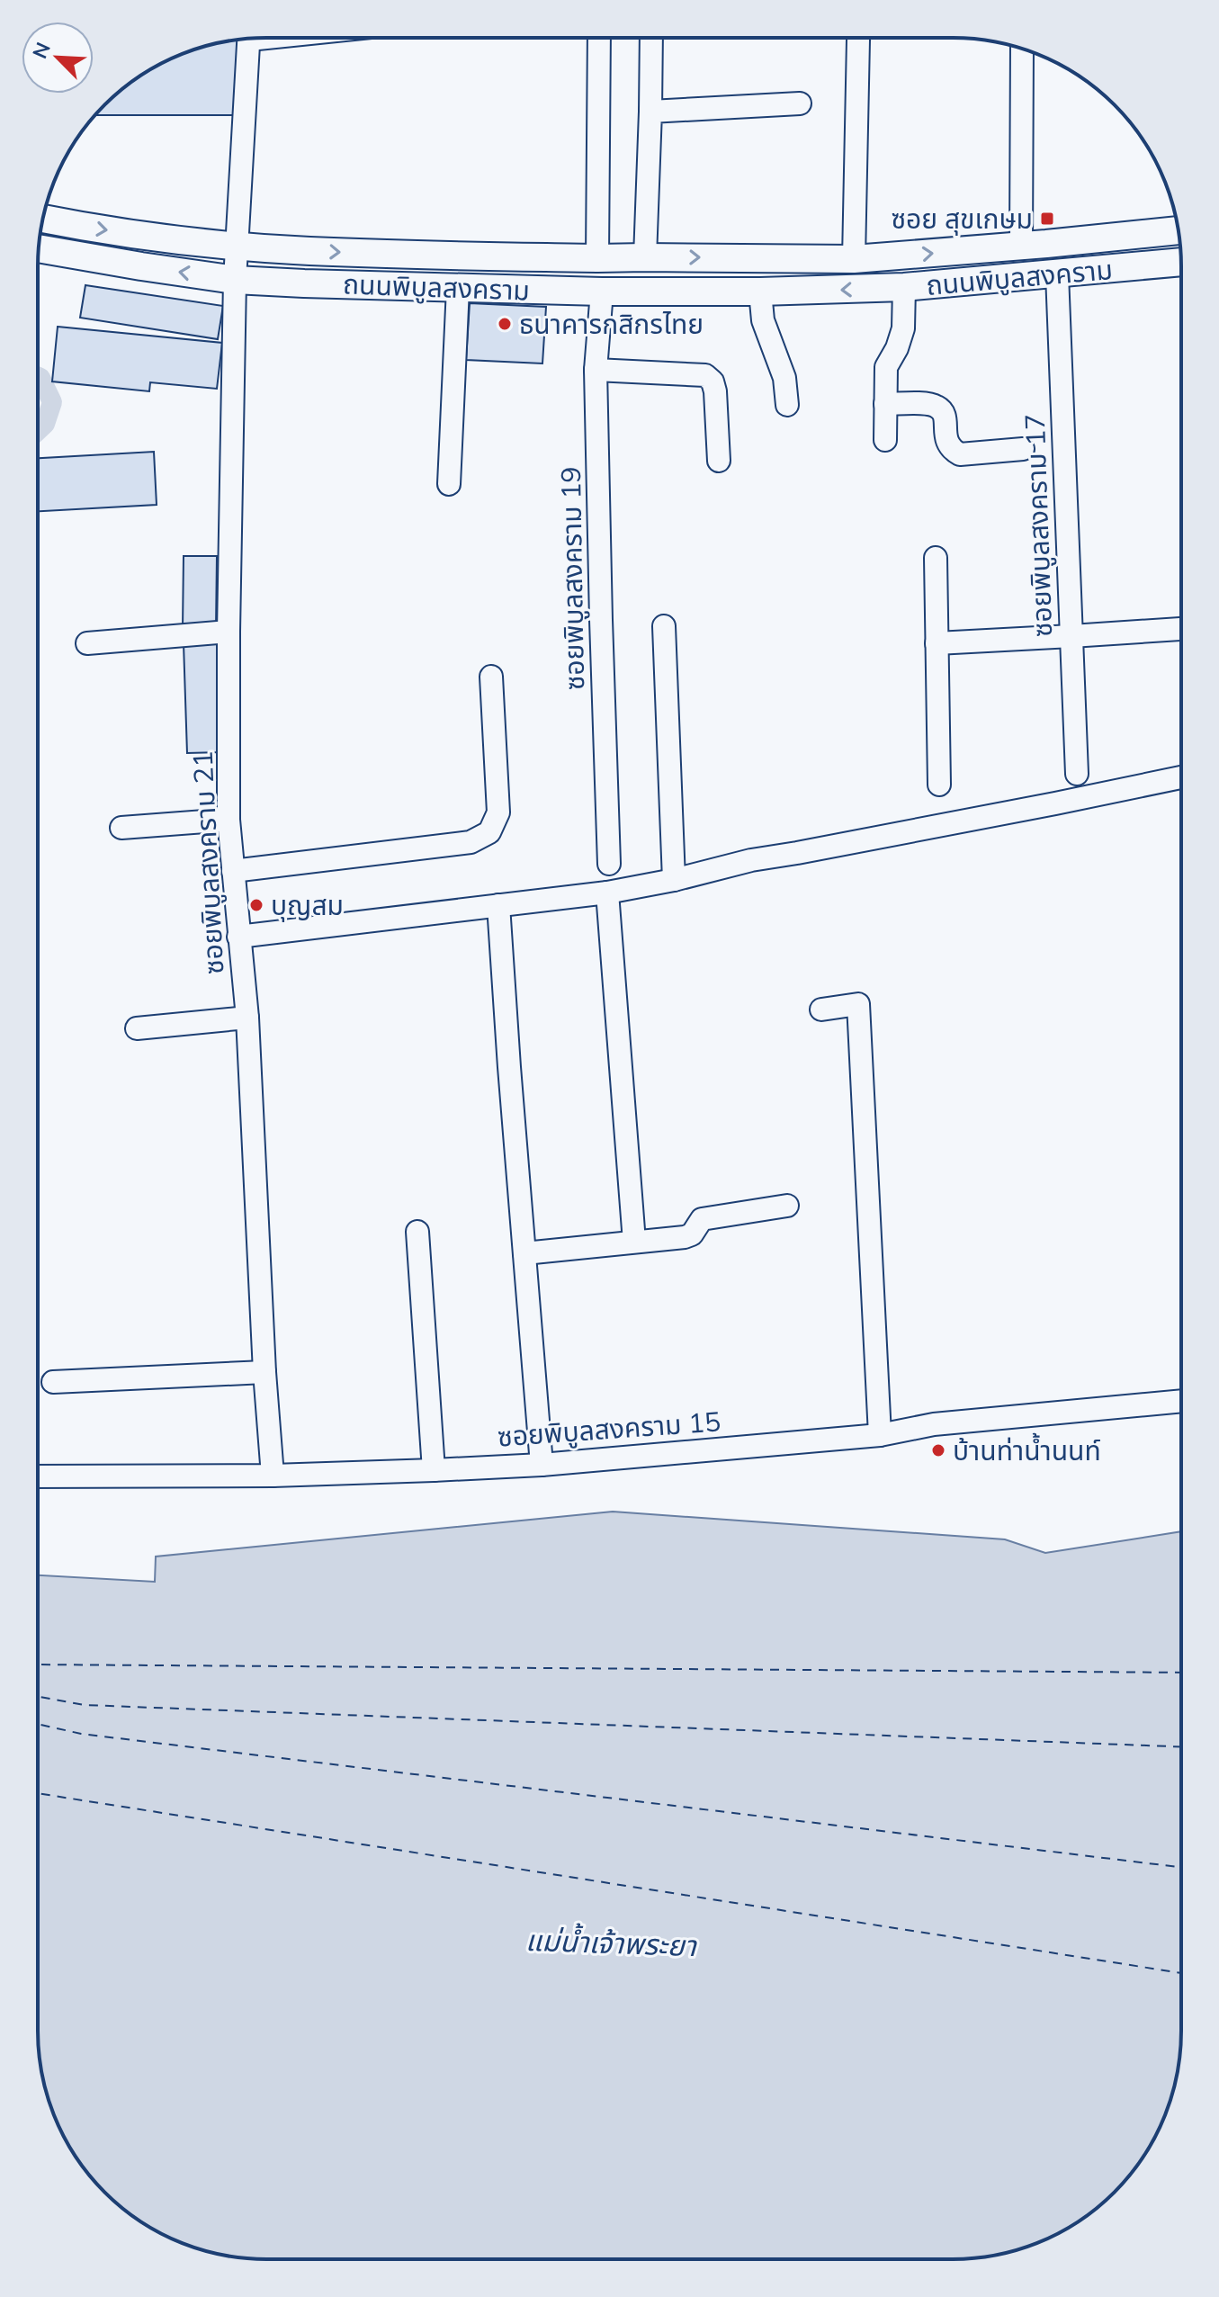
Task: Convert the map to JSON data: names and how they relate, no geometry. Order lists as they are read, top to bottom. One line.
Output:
{"streets":{"main road":["ถนนพิบูลสงคราม"],"street":["ซอยพิบูลสงคราม 17","ซอยพิบูลสงคราม 19","ซอยพิบูลสงคราม 21","ซอยพิบูลสงคราม 15"]},"crossings":[["ถนนพิบูลสงคราม","ซอยพิบูลสงคราม 17"],["ถนนพิบูลสงคราม","ซอยพิบูลสงคราม 19"],["ถนนพิบูลสงคราม","ซอยพิบูลสงคราม 21"],["ซอยพิบูลสงคราม 21","ซอยพิบูลสงคราม 15"]],"water":["แม่น้ำเจ้าพระยา"],"places":{"transit":["ซอย สุขเกษม"],"other":["ธนาคารกสิกรไทย","บุญสม","บ้านท่าน้ำนนท์"]},"north":"top left"}
